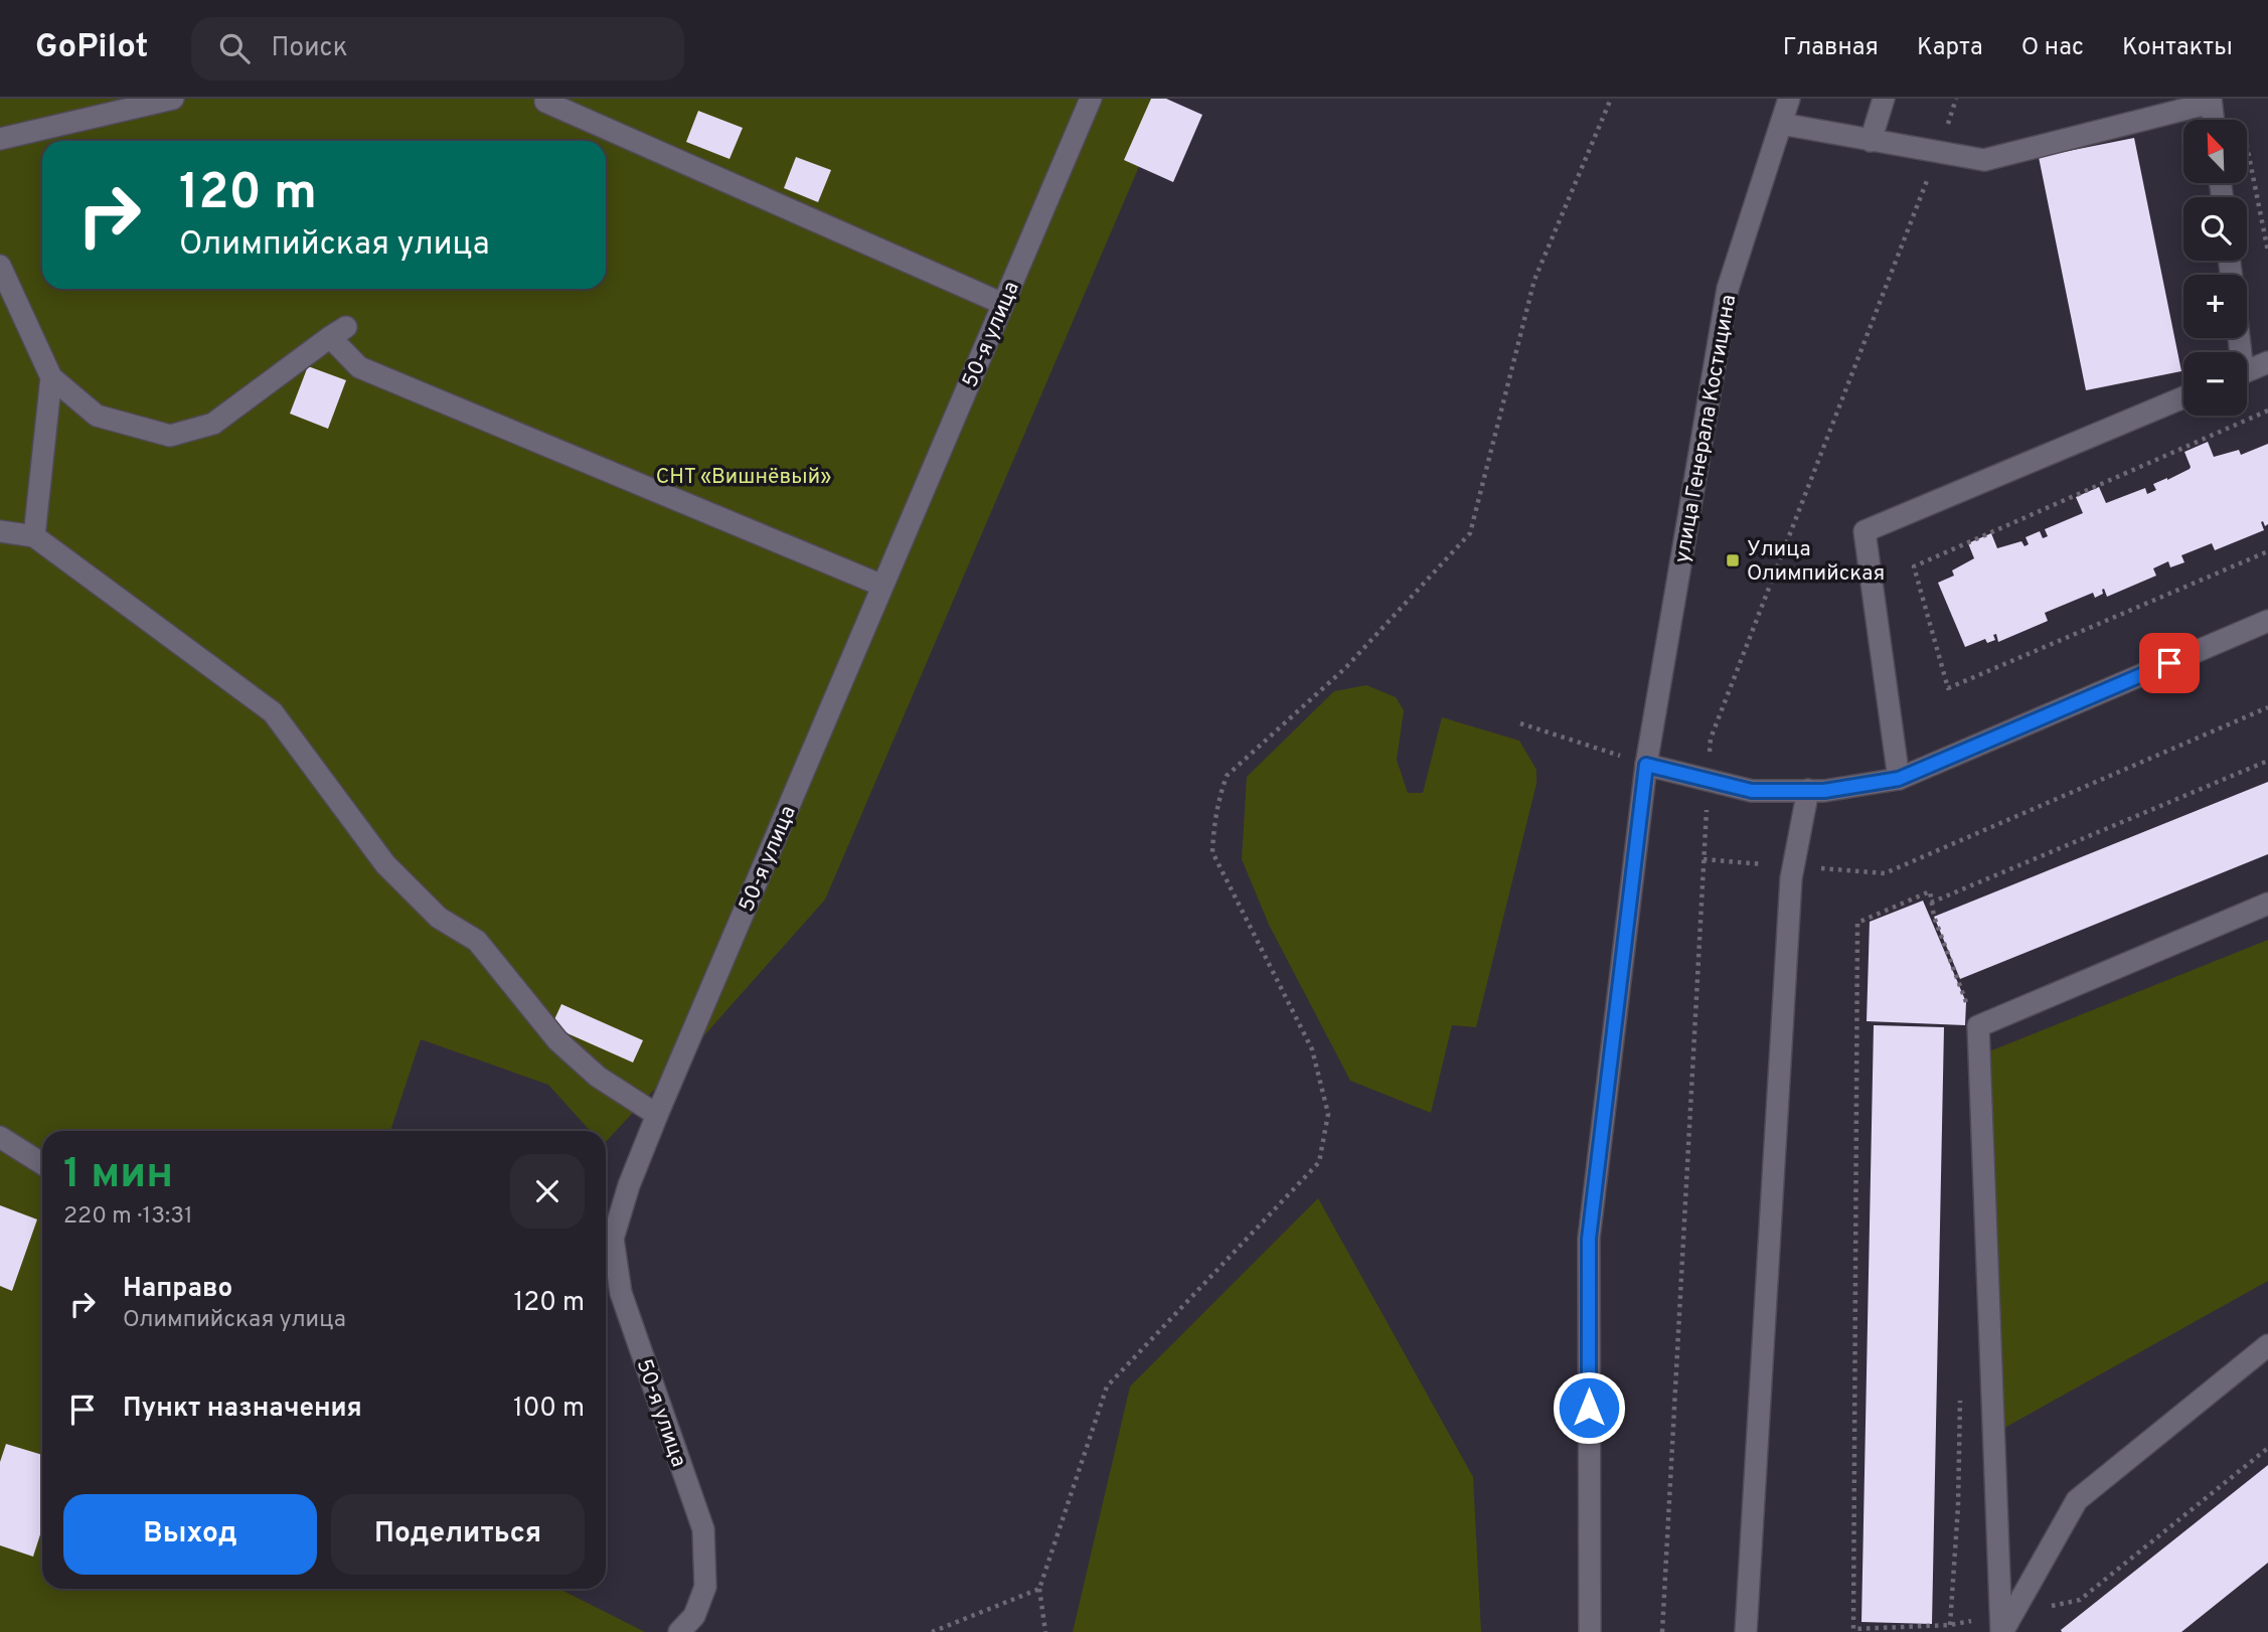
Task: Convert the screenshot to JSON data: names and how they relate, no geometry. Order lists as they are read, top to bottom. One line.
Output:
{"streets":{"street":["50-я улица","улица Генерала Костицина"]},"parks":["СНТ «Вишнёвый»"],"places":{"transit":["Улица Олимпийская"]},"north":"top left","page":{"header":"GoPilot","search":"Поиск","nav":["Главная","Карта","О нас","Контакты"],"map_buttons":["+","−"],"turn":["120 m","Олимпийская улица"],"heading":["1 мин","220 m · 13:31"],"list":[{"name":"Направо","note":"Олимпийская улица","value":"120 m"},{"name":"Пункт назначения","value":"100 m"}],"buttons":["Выход","Поделиться"]}}
